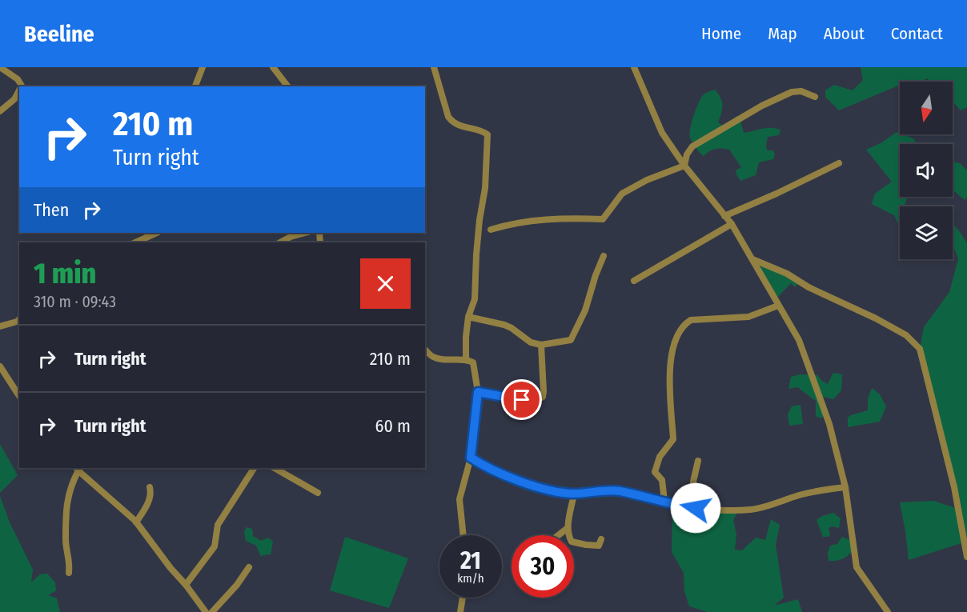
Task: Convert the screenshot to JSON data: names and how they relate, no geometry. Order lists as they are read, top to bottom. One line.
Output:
{"north":"bottom","page":{"header":"Beeline","nav":["Home","Map","About","Contact"],"turn":["210 m","Turn right"],"then":"Then","heading":["1 min","310 m · 09:43"],"list":[{"name":"Turn right","value":"210 m"},{"name":"Turn right","value":"60 m"}],"speed":"21 km/h","limit":"30"}}
